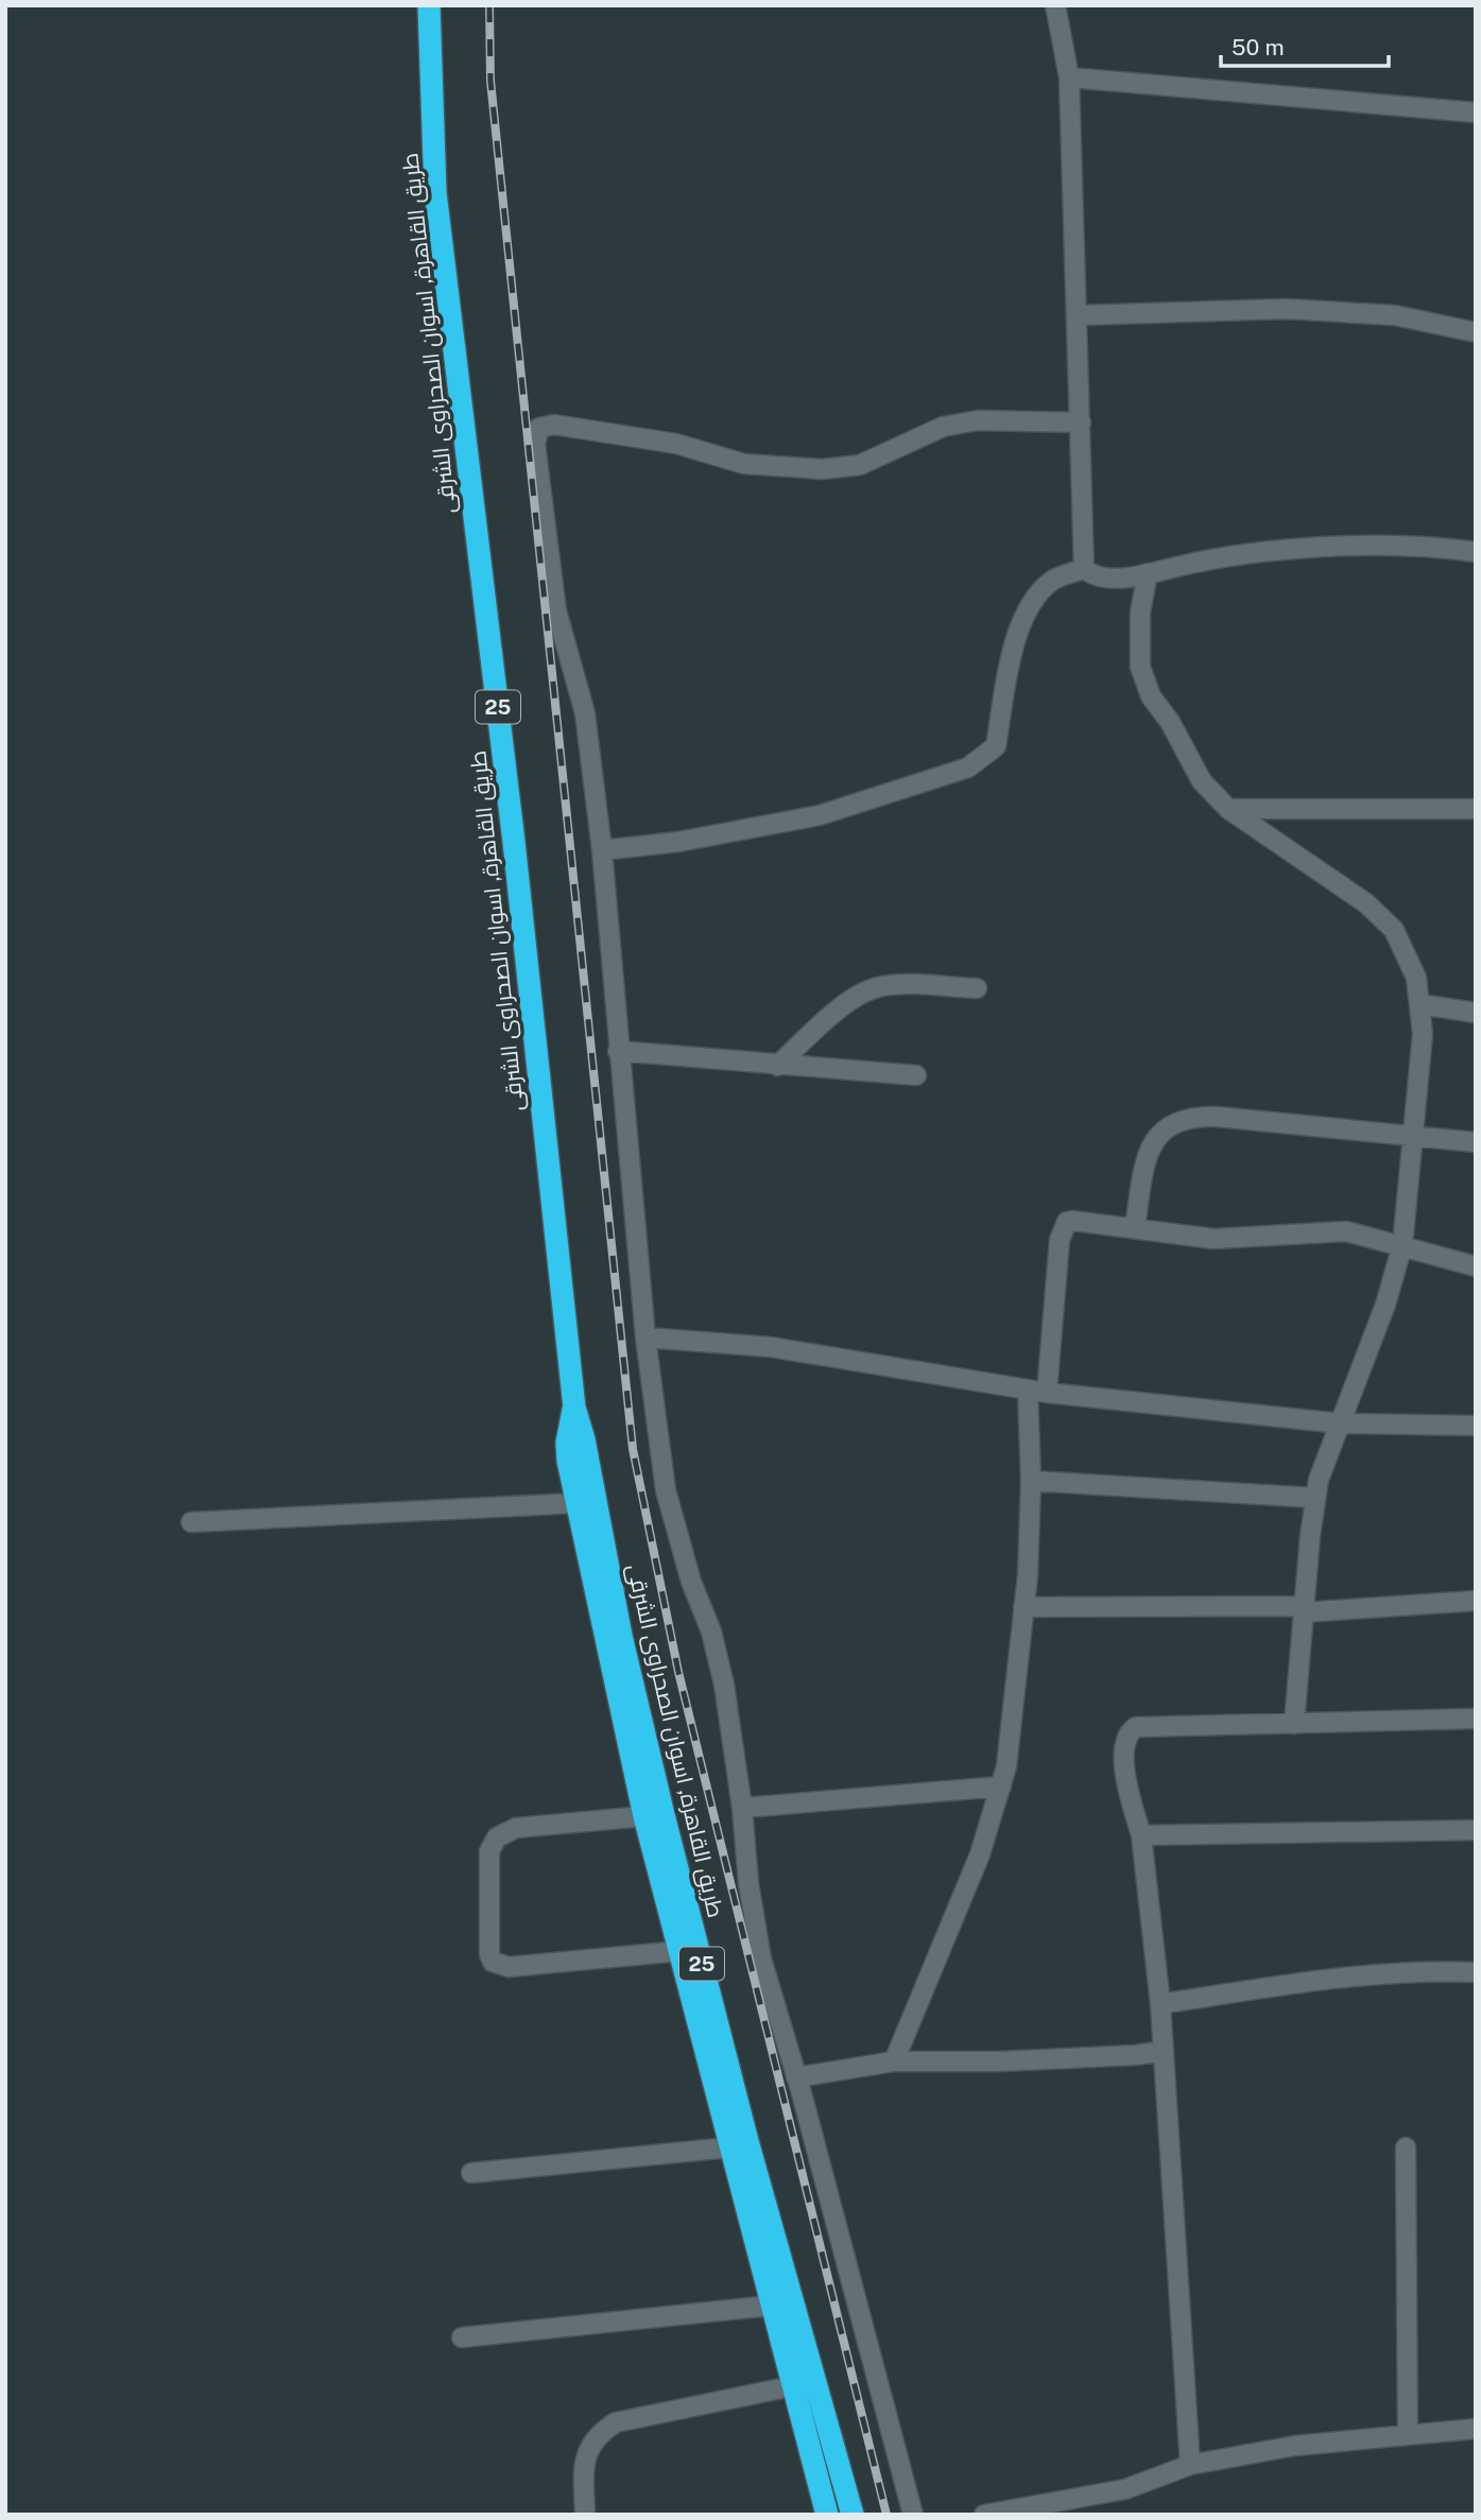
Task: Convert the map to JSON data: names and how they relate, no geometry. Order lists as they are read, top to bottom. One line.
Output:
{"streets":{"highway":["طريق القاهرة, اسوان الصحراوى الشرقى","25"]},"scale_bar":"50 m"}
